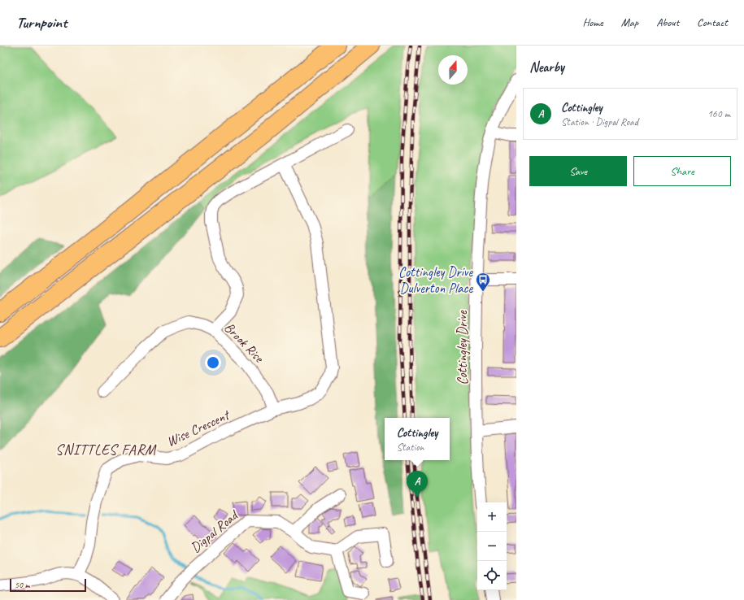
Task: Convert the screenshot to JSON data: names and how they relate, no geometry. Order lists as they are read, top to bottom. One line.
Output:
{"streets":{"street":["Brook Rise","Cottingley Drive","Wise Crescent","Digpal Road"]},"crossings":[["Brook Rise","Wise Crescent"]],"districts":["SNITTLES FARM"],"places":{"bus stop":["Cottingley Drive Dulverton Place"]},"scale_bar":"50 m","north":"top","page":{"header":"Turnpoint","nav":["Home","Map","About","Contact"],"heading":"Nearby","list":[{"mark":"A","name":"Cottingley","note":"Station · Digpal Road","value":"160 m"}],"buttons":["Save","Share"],"popup":["Cottingley","Station"],"pins":"A","map_buttons":["+","−"],"scale":"50 m"}}
